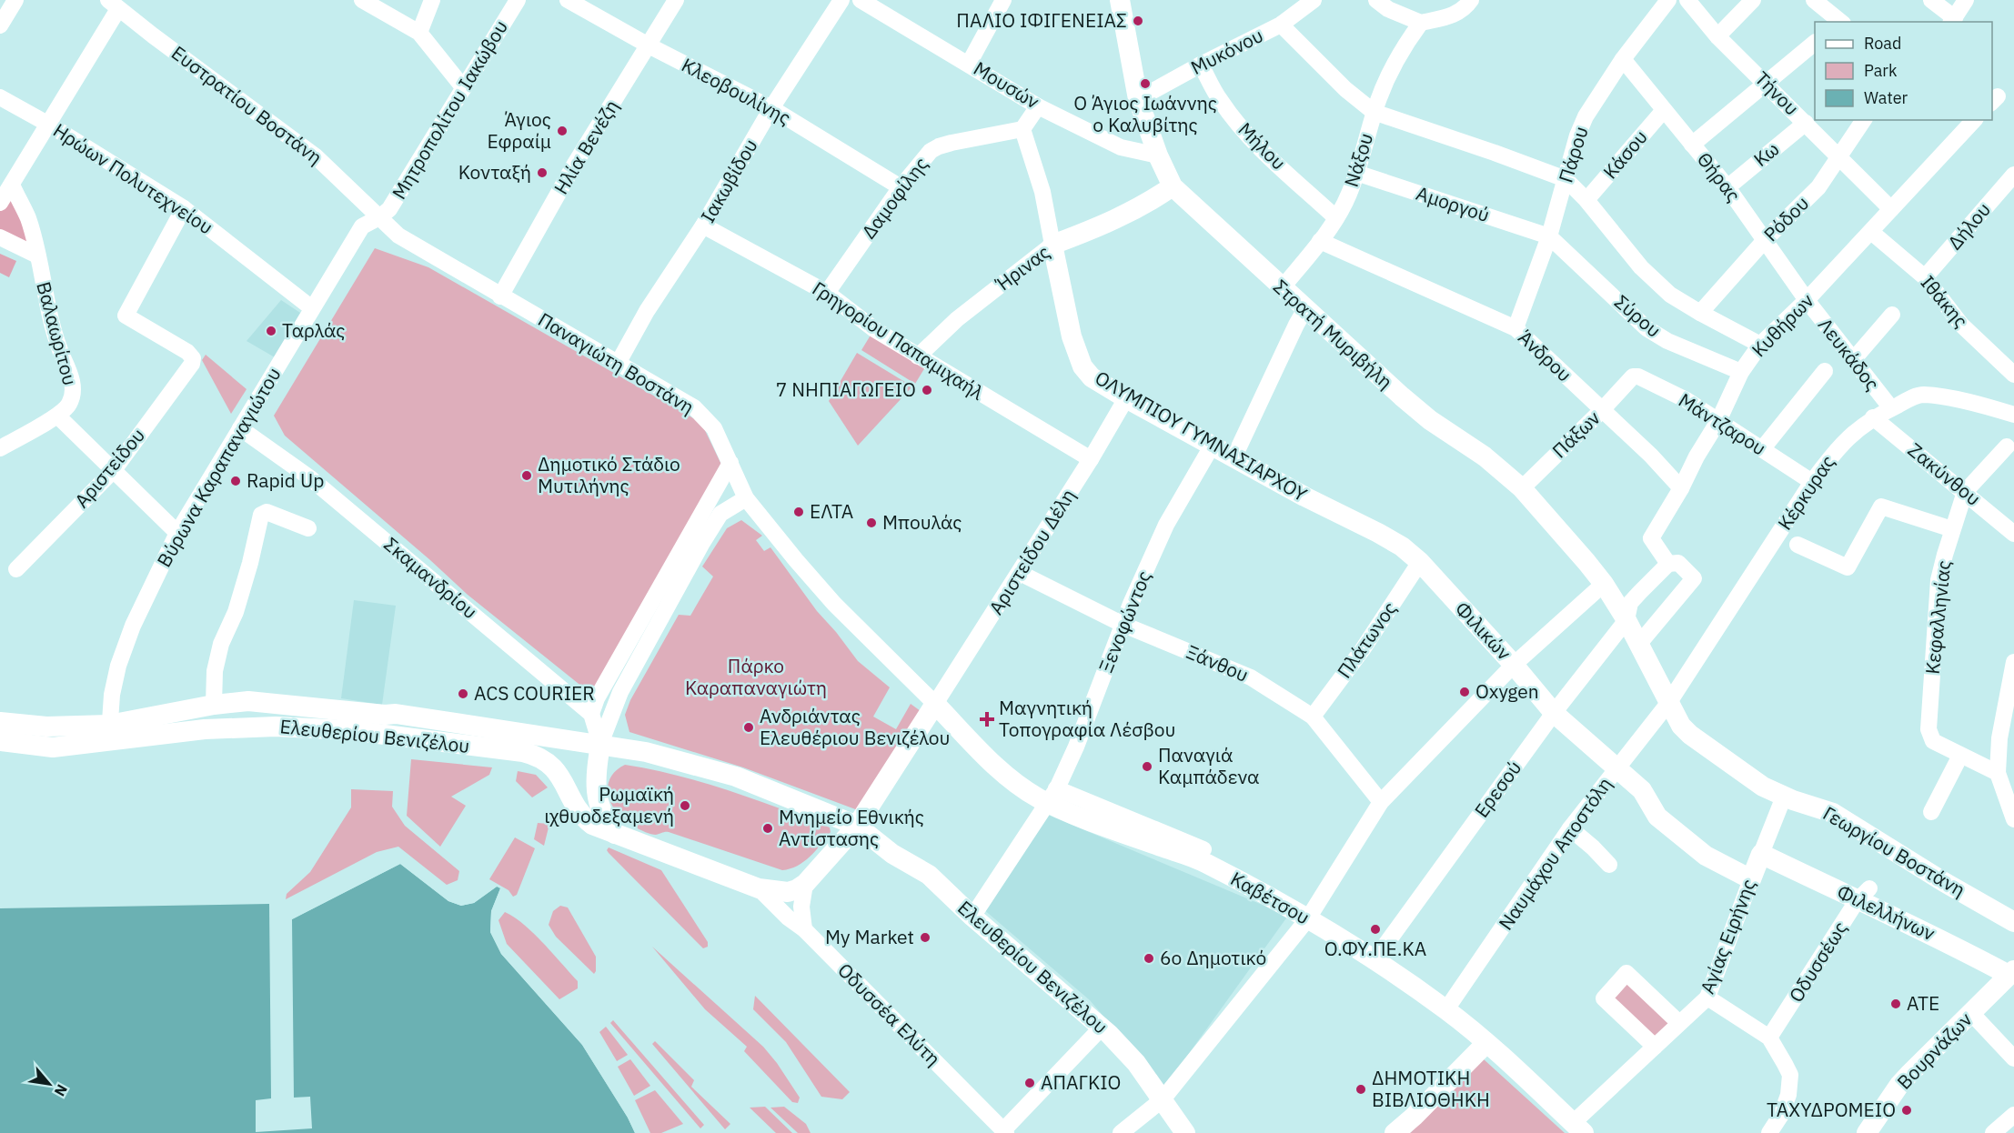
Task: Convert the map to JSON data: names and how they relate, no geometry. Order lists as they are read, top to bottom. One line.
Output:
{"streets":{"main road":["Ήρινας","Στρατή Μυριβήλη","ΟΛΥΜΠΙΟΥ ΓΥΜΝΑΣΙΑΡΧΟΥ","Φιλικών","Ελευθερίου Βενιζέλου","Γεωργίου Βοστάνη","Καβέτσου","Φιλελλήνων","Αγίας Ειρήνης","Βουρνάζων"],"street":["Μυκόνου","Μουσών","Κλεοβουλίνης","Τήνου","Ευστρατίου Βοστάνη","Μητροπολίτου Ιακώβου","Μήλου","Ηλία Βενέζη","Πάρου","Κάσου","Κω","Νάξου","Θήρας","Ηρώων Πολυτεχνείου","Ιακωβίδου","Δαμοφίλης","Αμοργού","Ρόδου","Δήλου","Ιθάκης","Σύρου","Κυθήρων","Βαλαωρίτου","Γρηγορίου Παπαμιχαήλ","Λευκάδος","Άνδρου","Παναγιώτη Βοστάνη","Μάντζαρου","Πάξων","Βύρωνα Καραπαναγιώτου","Αριστείδου","Ζακύνθου","Κέρκυρας","Αριστείδου Δέλη","Σκαμανδρίου","Κεφαλληνίας","Ξενοφώντος","Πλάτωνος","Ξάνθου","Ερεσού","Ναυμάχου Αποστόλη","Οδυσσέως","Οδυσσέα Ελύτη"]},"crossings":[["Μυκόνου","Μήλου"],["Μυκόνου","Στρατή Μυριβήλη"],["Μουσών","Στρατή Μυριβήλη"],["Κλεοβουλίνης","Ηλία Βενέζη"],["Κλεοβουλίνης","Ιακωβίδου"],["Κλεοβουλίνης","Δαμοφίλης"],["Τήνου","Κω"],["Τήνου","Ρόδου"],["Τήνου","Κυθήρων"],["Ευστρατίου Βοστάνη","Μητροπολίτου Ιακώβου"],["Ευστρατίου Βοστάνη","Παναγιώτη Βοστάνη"],["Ευστρατίου Βοστάνη","Βύρωνα Καραπαναγιώτου"],["Μητροπολίτου Ιακώβου","Παναγιώτη Βοστάνη"],["Μητροπολίτου Ιακώβου","Βύρωνα Καραπαναγιώτου"],["Μήλου","Νάξου"],["Ηλία Βενέζη","Παναγιώτη Βοστάνη"],["Πάρου","Θήρας"],["Πάρου","Αμοργού"],["Πάρου","Σύρου"],["Πάρου","Άνδρου"],["Κάσου","Θήρας"],["Κω","Θήρας"],["Νάξου","Αμοργού"],["Νάξου","Στρατή Μυριβήλη"],["Νάξου","Άνδρου"],["Θήρας","Ρόδου"],["Θήρας","Κυθήρων"],["Θήρας","Λευκάδος"],["Ηρώων Πολυτεχνείου","Βύρωνα Καραπαναγιώτου"],["Ηρώων Πολυτεχνείου","Αριστείδου"],["Ιακωβίδου","Γρηγορίου Παπαμιχαήλ"],["Ιακωβίδου","Παναγιώτη Βοστάνη"],["Δαμοφίλης","Γρηγορίου Παπαμιχαήλ"],["Δαμοφίλης","ΟΛΥΜΠΙΟΥ ΓΥΜΝΑΣΙΑΡΧΟΥ"],["Αμοργού","Σύρου"],["Δήλου","Ιθάκης"],["Ήρινας","Στρατή Μυριβήλη"],["Ήρινας","Γρηγορίου Παπαμιχαήλ"],["Ήρινας","ΟΛΥΜΠΙΟΥ ΓΥΜΝΑΣΙΑΡΧΟΥ"],["Ιθάκης","Κυθήρων"],["Σύρου","Κυθήρων"],["Κυθήρων","Λευκάδος"],["Κυθήρων","Άνδρου"],["Κυθήρων","Μάντζαρου"],["Κυθήρων","Ερεσού"],["Στρατή Μυριβήλη","Πάξων"],["Στρατή Μυριβήλη","Ερεσού"],["Στρατή Μυριβήλη","Γεωργίου Βοστάνη"],["Γρηγορίου Παπαμιχαήλ","Αριστείδου Δέλη"],["Λευκάδος","Κέρκυρας"],["Άνδρου","Πάξων"],["Παναγιώτη Βοστάνη","Βύρωνα Καραπαναγιώτου"],["Παναγιώτη Βοστάνη","Αριστείδου Δέλη"],["Παναγιώτη Βοστάνη","Καβέτσου"],["Μάντζαρου","Πάξων"],["Μάντζαρου","Κέρκυρας"],["ΟΛΥΜΠΙΟΥ ΓΥΜΝΑΣΙΑΡΧΟΥ","Αριστείδου Δέλη"],["ΟΛΥΜΠΙΟΥ ΓΥΜΝΑΣΙΑΡΧΟΥ","Ξενοφώντος"],["ΟΛΥΜΠΙΟΥ ΓΥΜΝΑΣΙΑΡΧΟΥ","Φιλικών"],["ΟΛΥΜΠΙΟΥ ΓΥΜΝΑΣΙΑΡΧΟΥ","Πλάτωνος"],["Βύρωνα Καραπαναγιώτου","Σκαμανδρίου"],["Βύρωνα Καραπαναγιώτου","Ελευθερίου Βενιζέλου"],["Ζακύνθου","Κέρκυρας"],["Ζακύνθου","Κεφαλληνίας"],["Κέρκυρας","Γεωργίου Βοστάνη"],["Κέρκυρας","Ναυμάχου Αποστόλη"],["Αριστείδου Δέλη","Ξάνθου"],["Αριστείδου Δέλη","Καβέτσου"],["Ξενοφώντος","Ξάνθου"],["Ξενοφώντος","Ελευθερίου Βενιζέλου"],["Ξενοφώντος","Καβέτσου"],["Φιλικών","Πλάτωνος"],["Φιλικών","Ερεσού"],["Φιλικών","Ναυμάχου Αποστόλη"],["Πλάτωνος","Ξάνθου"],["Ελευθερίου Βενιζέλου","Οδυσσέα Ελύτη"],["Ερεσού","Γεωργίου Βοστάνη"],["Ερεσού","Καβέτσου"],["Γεωργίου Βοστάνη","Ναυμάχου Αποστόλη"],["Γεωργίου Βοστάνη","Αγίας Ειρήνης"],["Ναυμάχου Αποστόλη","Καβέτσου"],["Καβέτσου","Αγίας Ειρήνης"],["Φιλελλήνων","Αγίας Ειρήνης"],["Φιλελλήνων","Οδυσσέως"],["Φιλελλήνων","Βουρνάζων"]],"parks":["Πάρκο Καραπαναγιώτη"],"places":{"other":["ΠΑΛΙΟ ΙΦΙΓΕΝΕΙΑΣ","Ο Άγιος Ιωάννης ο Καλυβίτης","Άγιος Εφραίμ","Κονταξή","Ταρλάς","7 ΝΗΠΙΑΓΩΓΕΙΟ","Δημοτικό Στάδιο Μυτιλήνης","Rapid Up","ΕΛΤΑ","Μπουλάς","Oxygen","ACS COURIER","Ανδριάντας Ελευθέριου Βενιζέλου","Παναγιά Καμπάδενα","Ρωμαϊκή ιχθυοδεξαμενή","Μνημείο Εθνικής Αντίστασης","Ο.ΦΥ.ΠΕ.ΚΑ","Μy Market","6ο Δημοτικό","ΑΤΕ","ΑΠΑΓΚΙΟ","ΔΗΜΟΤΙΚΗ ΒΙΒΛΙΟΘΗΚΗ","ΤΑΧΥΔΡΟΜΕΙΟ"],"health":["Μαγνητική Τοπογραφία Λέσβου"]},"legend":["Road","Park","Water"],"north":"bottom right"}
